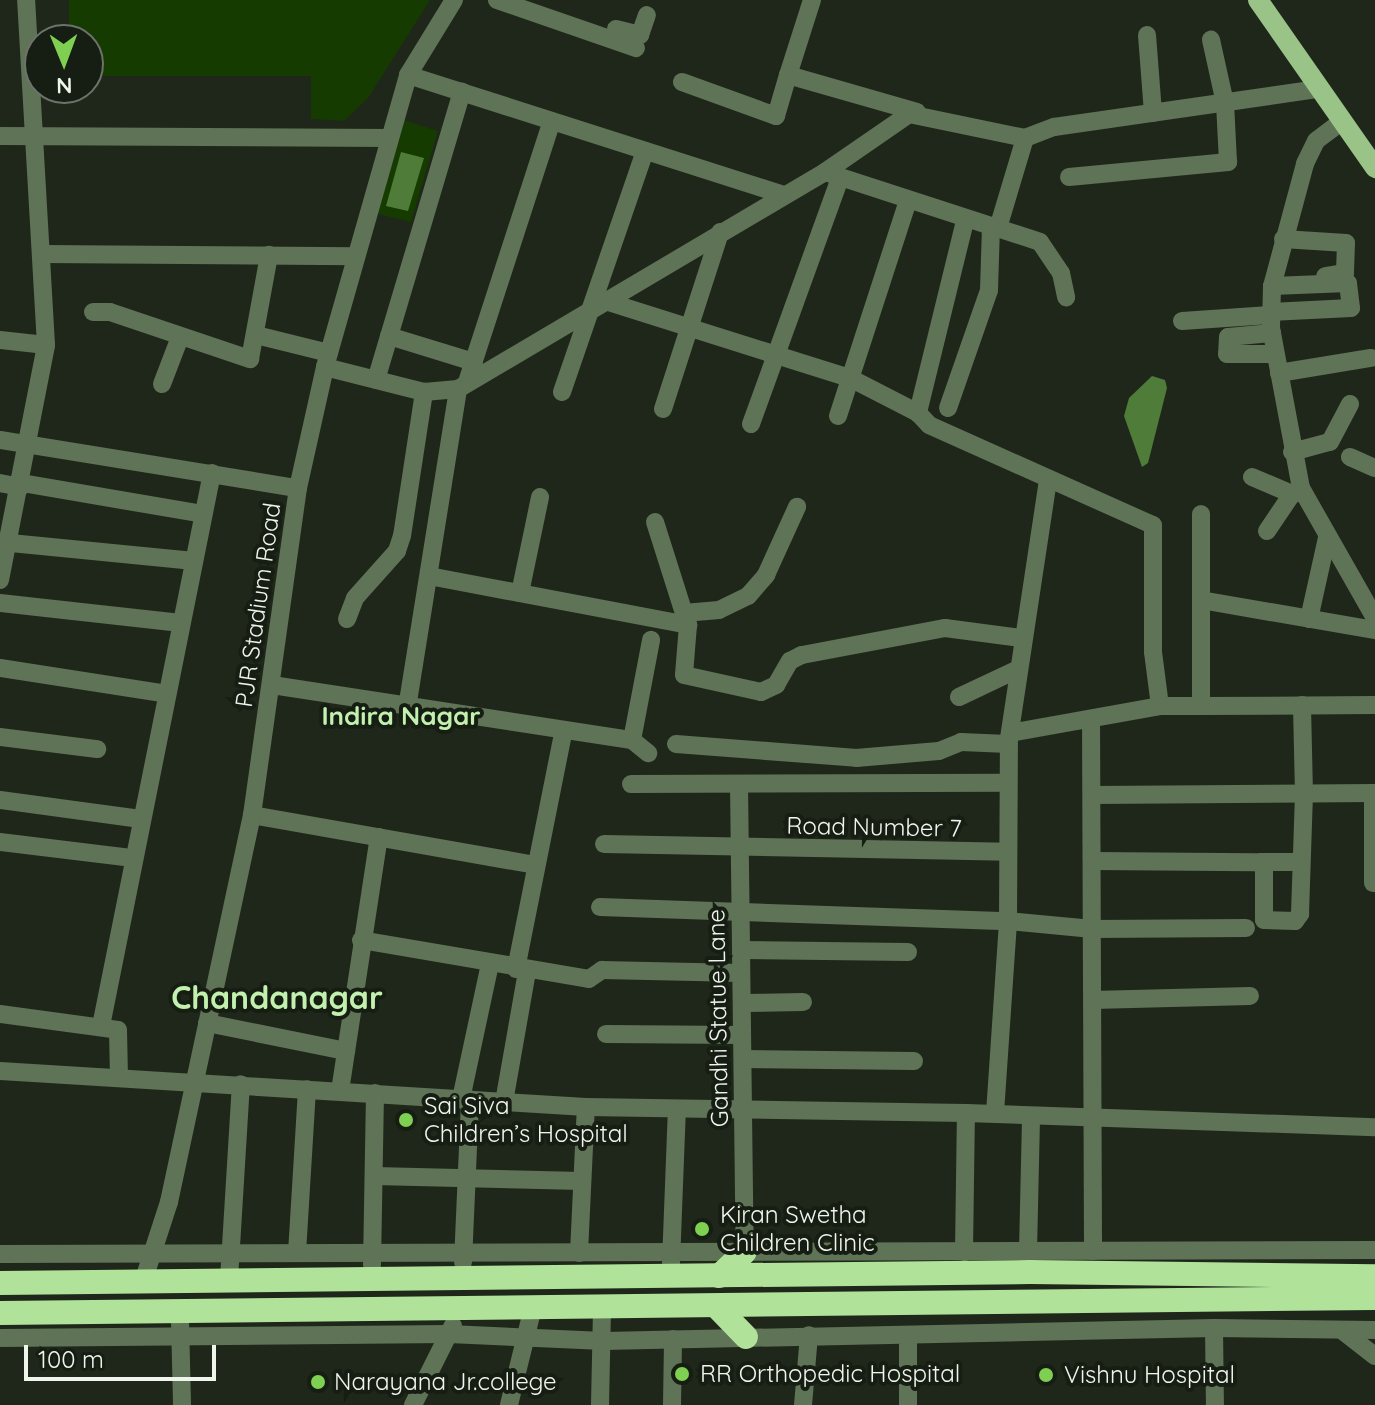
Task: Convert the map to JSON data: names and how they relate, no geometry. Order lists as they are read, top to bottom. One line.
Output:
{"streets":{"street":["PJR Stadium Road","Road Number 7","Gandhi Statue Lane"]},"crossings":[["Road Number 7","Gandhi Statue Lane"]],"districts":["Indira Nagar","Chandanagar"],"places":["Sai Siva Children’s Hospital","Kiran Swetha Children Clinic","RR Orthopedic Hospital","Vishnu Hospital","Narayana Jr.college"],"scale_bar":"100 m","north":"bottom"}
